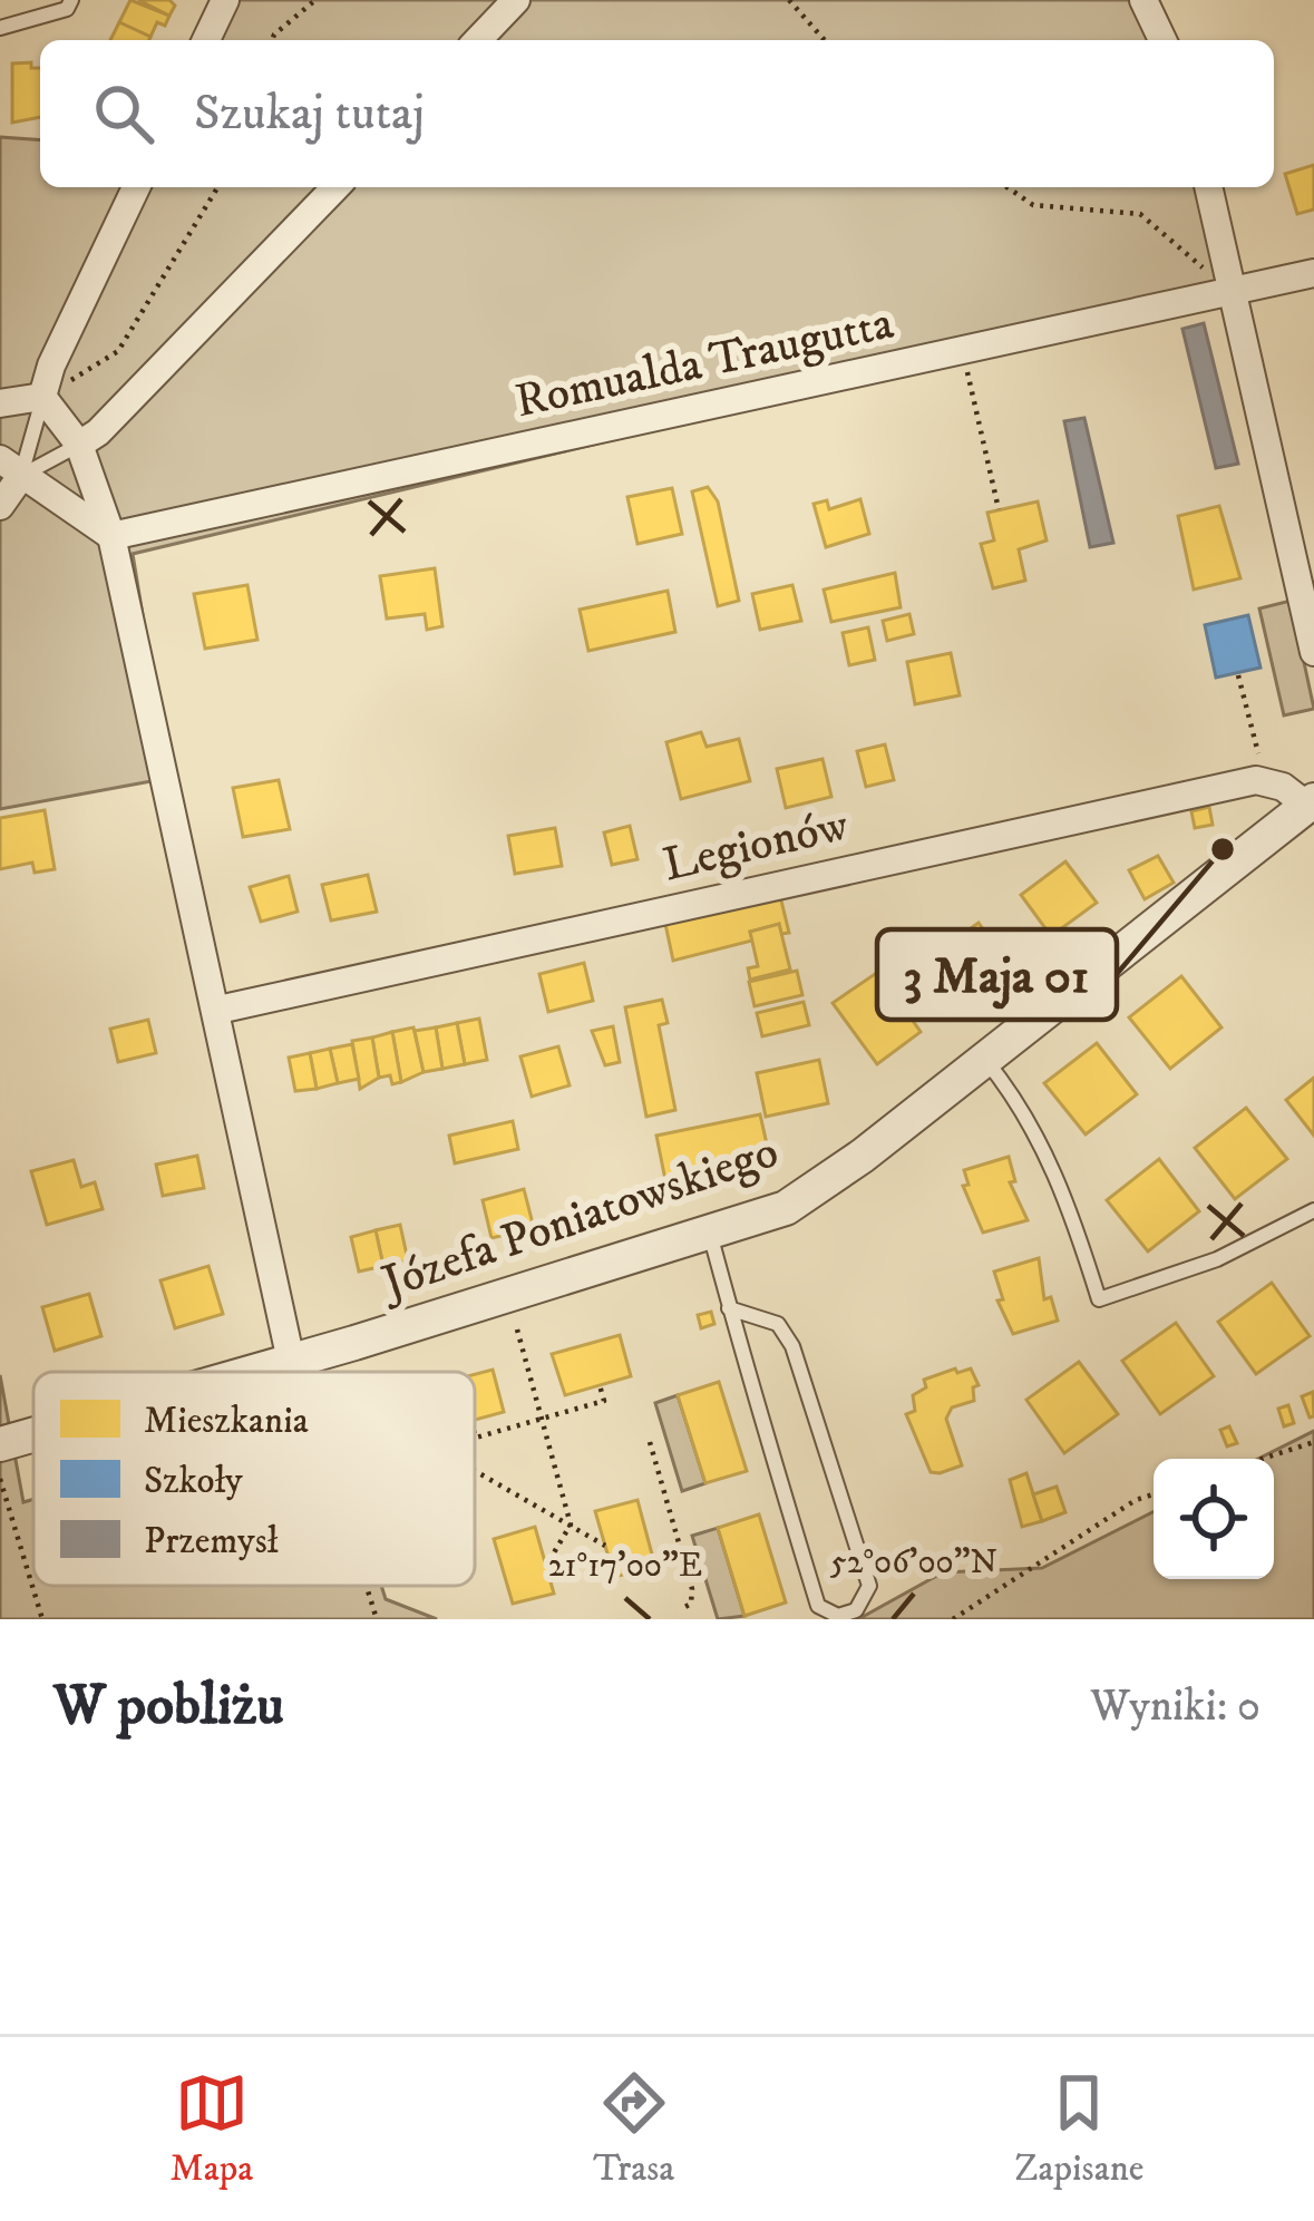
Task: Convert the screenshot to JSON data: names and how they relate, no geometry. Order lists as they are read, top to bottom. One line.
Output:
{"streets":{"street":["Romualda Traugutta","Legionów","Józefa Poniatowskiego"]},"crossings":[["Legionów","Józefa Poniatowskiego"]],"places":["3 Maja 01"],"legend":["Mieszkania","Szkoły","Przemysł"],"page":{"search":"Szukaj tutaj","heading":["W pobliżu","Wyniki: 0"],"nav":["Mapa","Trasa","Zapisane"]},"coordinates":["52°06'00\"N","21°17'00\"E"]}
